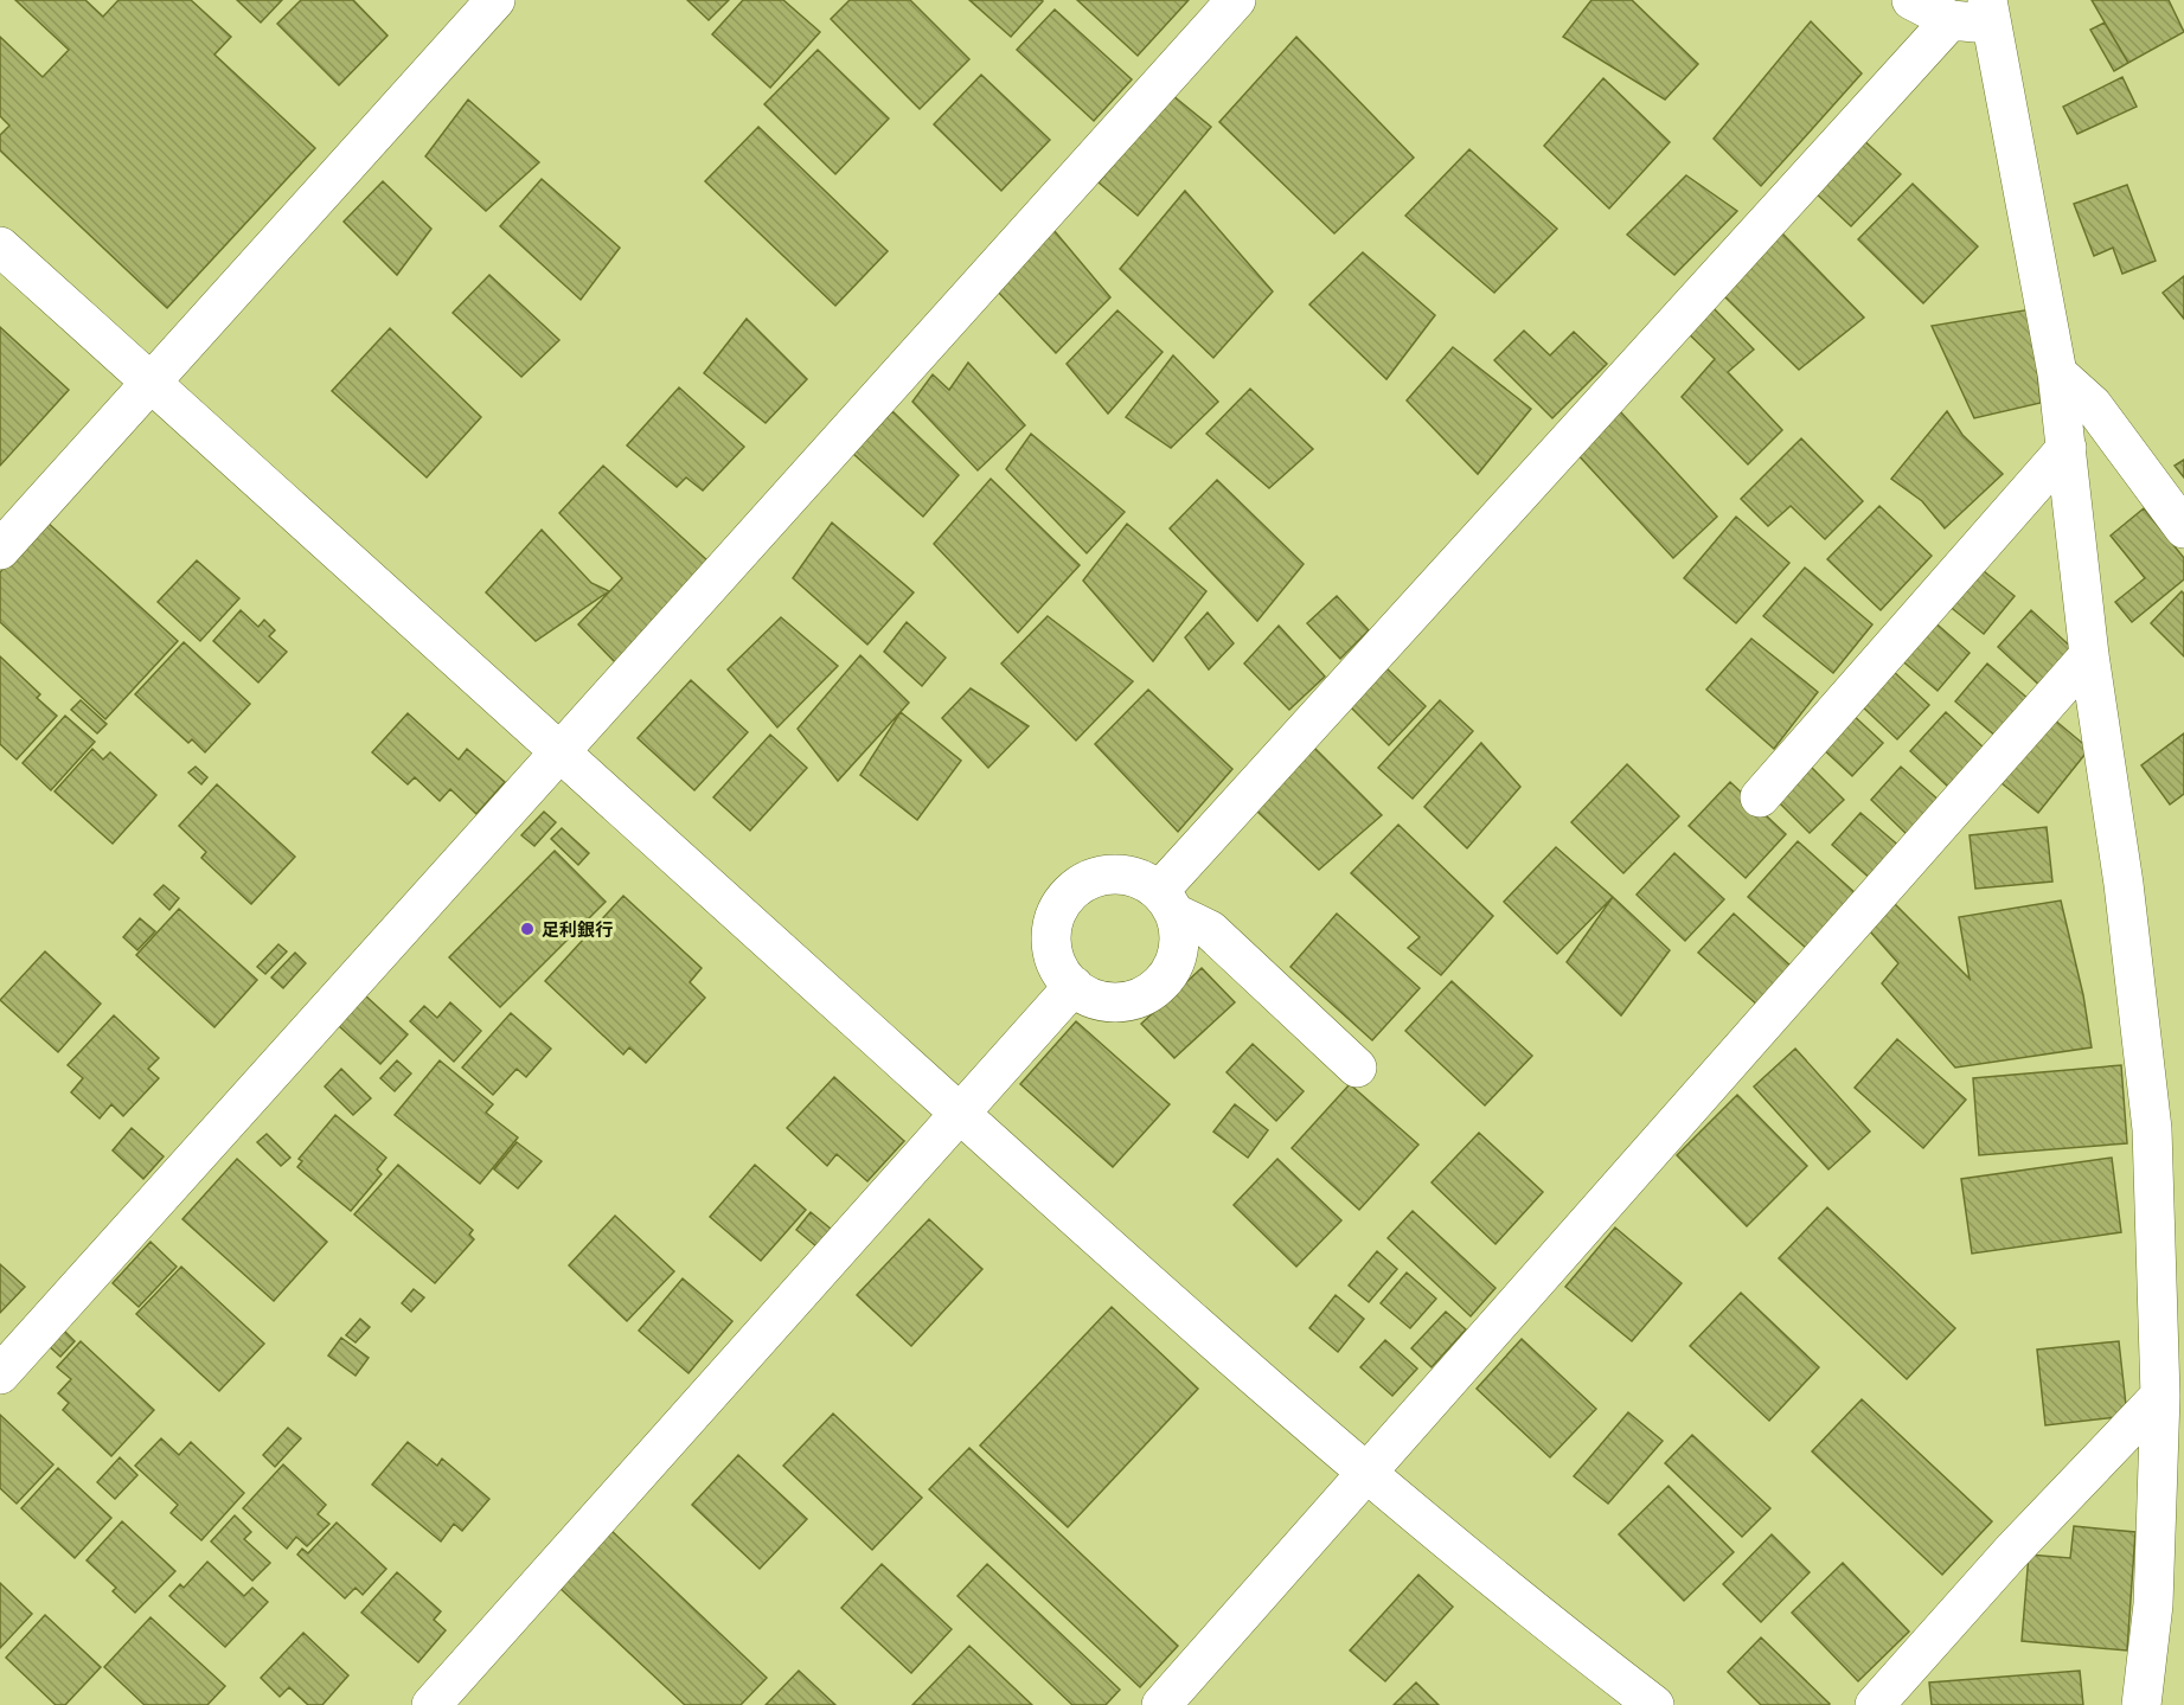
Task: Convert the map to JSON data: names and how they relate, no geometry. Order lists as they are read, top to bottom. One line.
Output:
{"places":["足利銀行"]}
